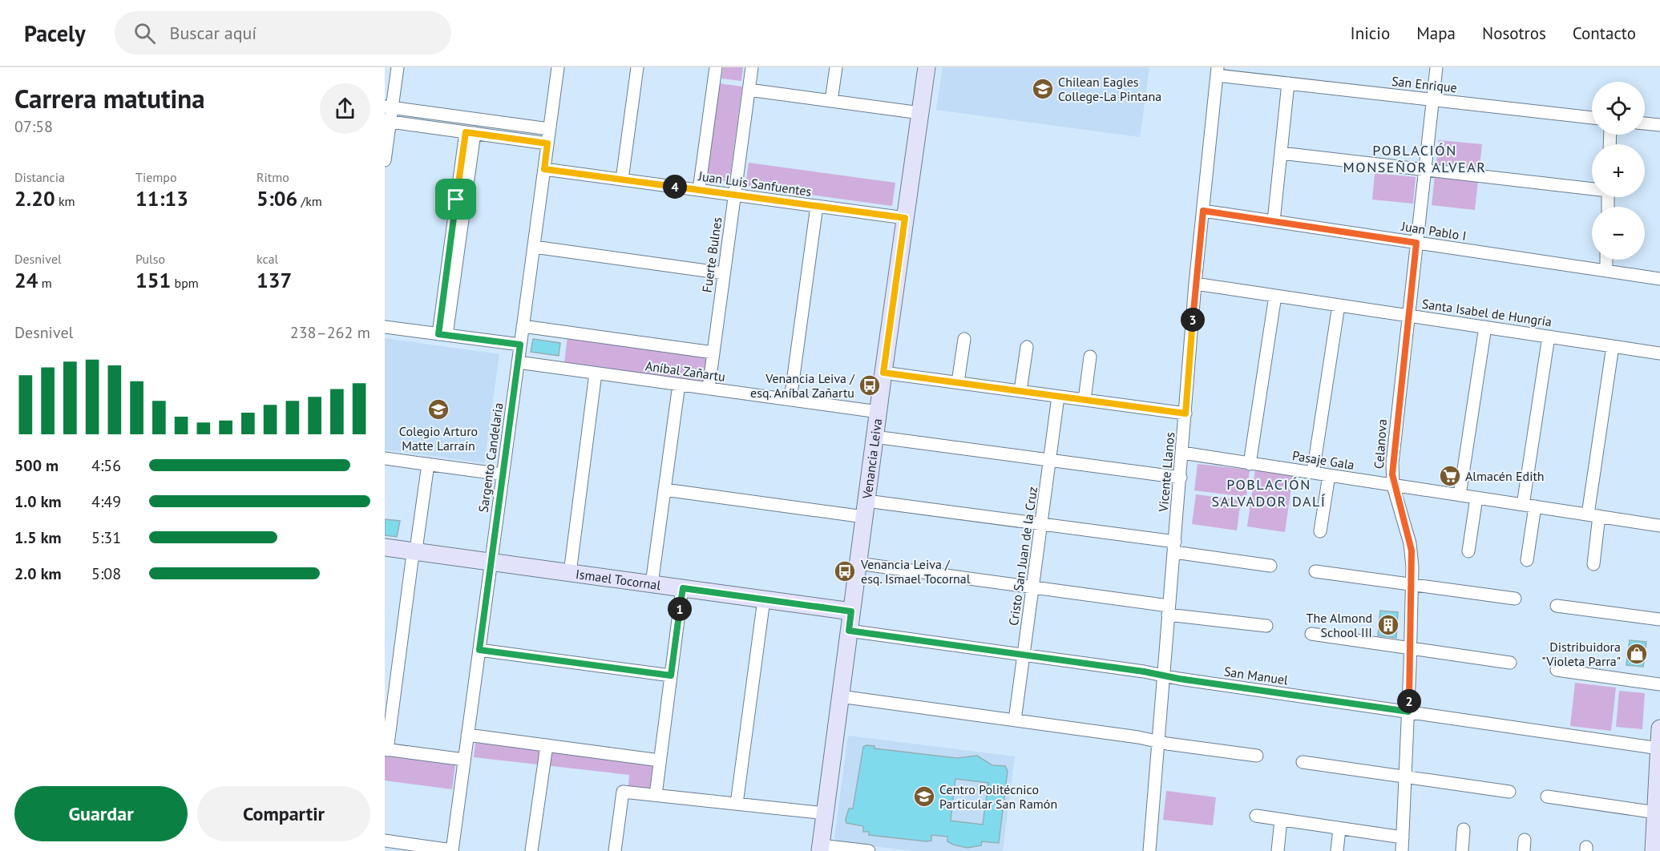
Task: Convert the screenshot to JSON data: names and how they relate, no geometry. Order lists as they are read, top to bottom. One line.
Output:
{"streets":{"street":["San Enrique","Juan Luis Sanfuentes","Juan Pablo I","Fuerte Bulnes","Santa Isabel de Hungría","Aníbal Zañartu","Celanova","Sargento Candelaria","Venancia Leiva","Pasaje Gala","Vicente Llanos","Cristo San Juan de la Cruz","Ismael Tocornal","San Manuel"]},"crossings":[["San Enrique","Celanova"],["San Enrique","Vicente Llanos"],["Juan Luis Sanfuentes","Fuerte Bulnes"],["Juan Luis Sanfuentes","Sargento Candelaria"],["Juan Luis Sanfuentes","Venancia Leiva"],["Juan Pablo I","Celanova"],["Juan Pablo I","Vicente Llanos"],["Fuerte Bulnes","Aníbal Zañartu"],["Santa Isabel de Hungría","Celanova"],["Santa Isabel de Hungría","Vicente Llanos"],["Aníbal Zañartu","Sargento Candelaria"],["Aníbal Zañartu","Venancia Leiva"],["Celanova","Pasaje Gala"],["Celanova","San Manuel"],["Sargento Candelaria","Ismael Tocornal"],["Venancia Leiva","Ismael Tocornal"],["Venancia Leiva","San Manuel"],["Pasaje Gala","Vicente Llanos"],["Vicente Llanos","San Manuel"],["Cristo San Juan de la Cruz","San Manuel"]],"districts":["POBLACIÓN MONSEÑOR ALVEAR","POBLACIÓN SALVADOR DALÍ"],"places":{"school or university":["Chilean Eagles College-La Pintana","Colegio Arturo Matte Larraín","Centro Politécnico Particular San Ramón"],"bus stop":["Venancia Leiva / esq. Aníbal Zañartu","Venancia Leiva / esq. Ismael Tocornal"],"supermarket":["Almacén Edith"],"building":["The Almond School III"],"shop":["Distribuidora \"Violeta Parra\""]},"page":{"header":"Pacely","search":"Buscar aquí","nav":["Inicio","Mapa","Nosotros","Contacto"],"heading":["Carrera matutina","07:58"],"map_buttons":["+","−"],"stats":[["Distancia","2.20 km"],["Tiempo","11:13"],["Ritmo","5:06 /km"],["Desnivel","24 m"],["Pulso","151 bpm"],["kcal","137"]],"pins":["4","3","1","2"],"chart":["Desnivel","238–262 m"],"list":[{"name":"500 m","note":"4:56"},{"name":"1.0 km","note":"4:49"},{"name":"1.5 km","note":"5:31"},{"name":"2.0 km","note":"5:08"}],"buttons":["Guardar","Compartir"]}}
